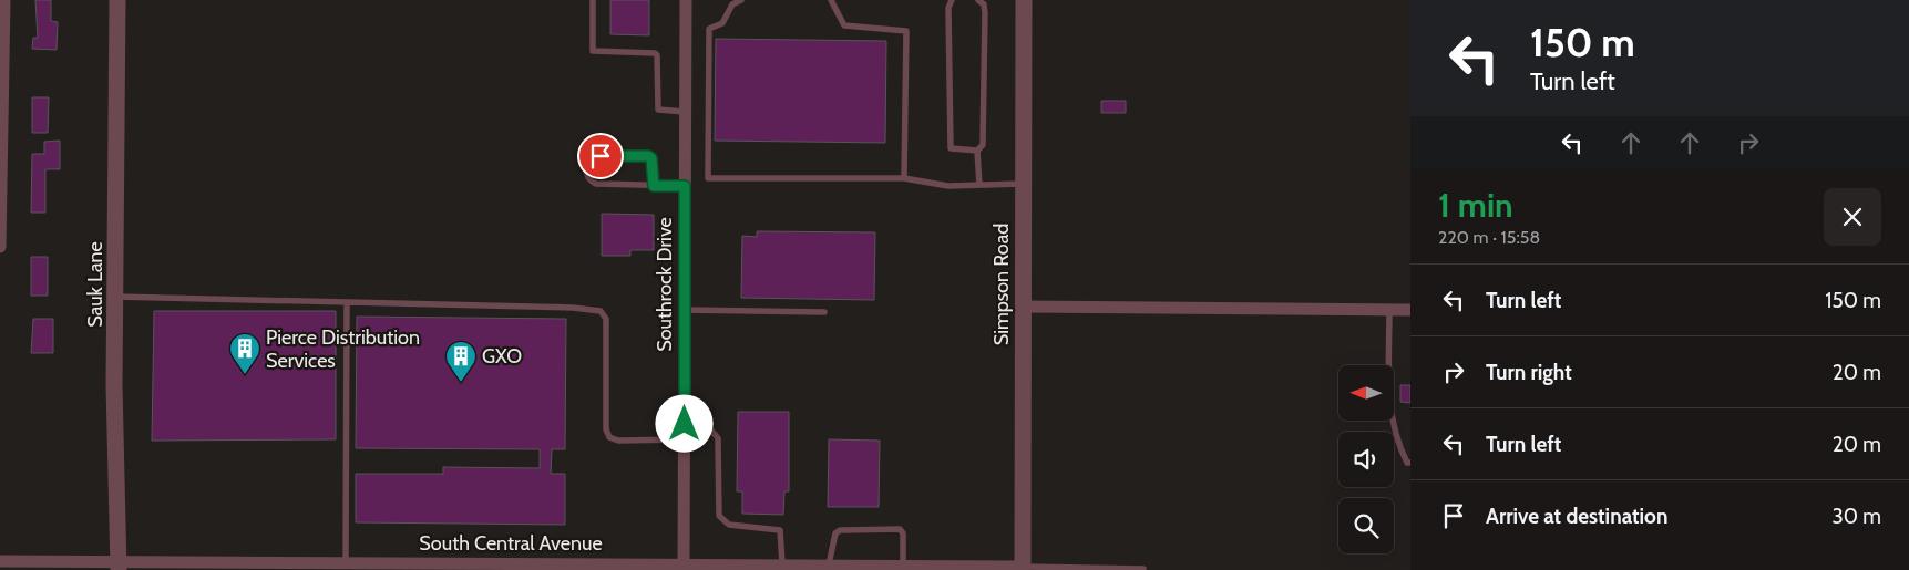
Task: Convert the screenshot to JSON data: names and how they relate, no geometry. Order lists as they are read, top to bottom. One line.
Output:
{"streets":{"street":["Sauk Lane","Southrock Drive","Simpson Road","South Central Avenue"]},"crossings":[["Sauk Lane","South Central Avenue"],["Southrock Drive","South Central Avenue"],["Simpson Road","South Central Avenue"]],"places":{"building":["Pierce Distribution Services","GXO"]},"north":"left","page":{"turn":["150 m","Turn left"],"heading":["1 min","220 m · 15:58"],"list":[{"name":"Turn left","value":"150 m"},{"name":"Turn right","value":"20 m"},{"name":"Turn left","value":"20 m"},{"name":"Arrive at destination","value":"30 m"}]}}
